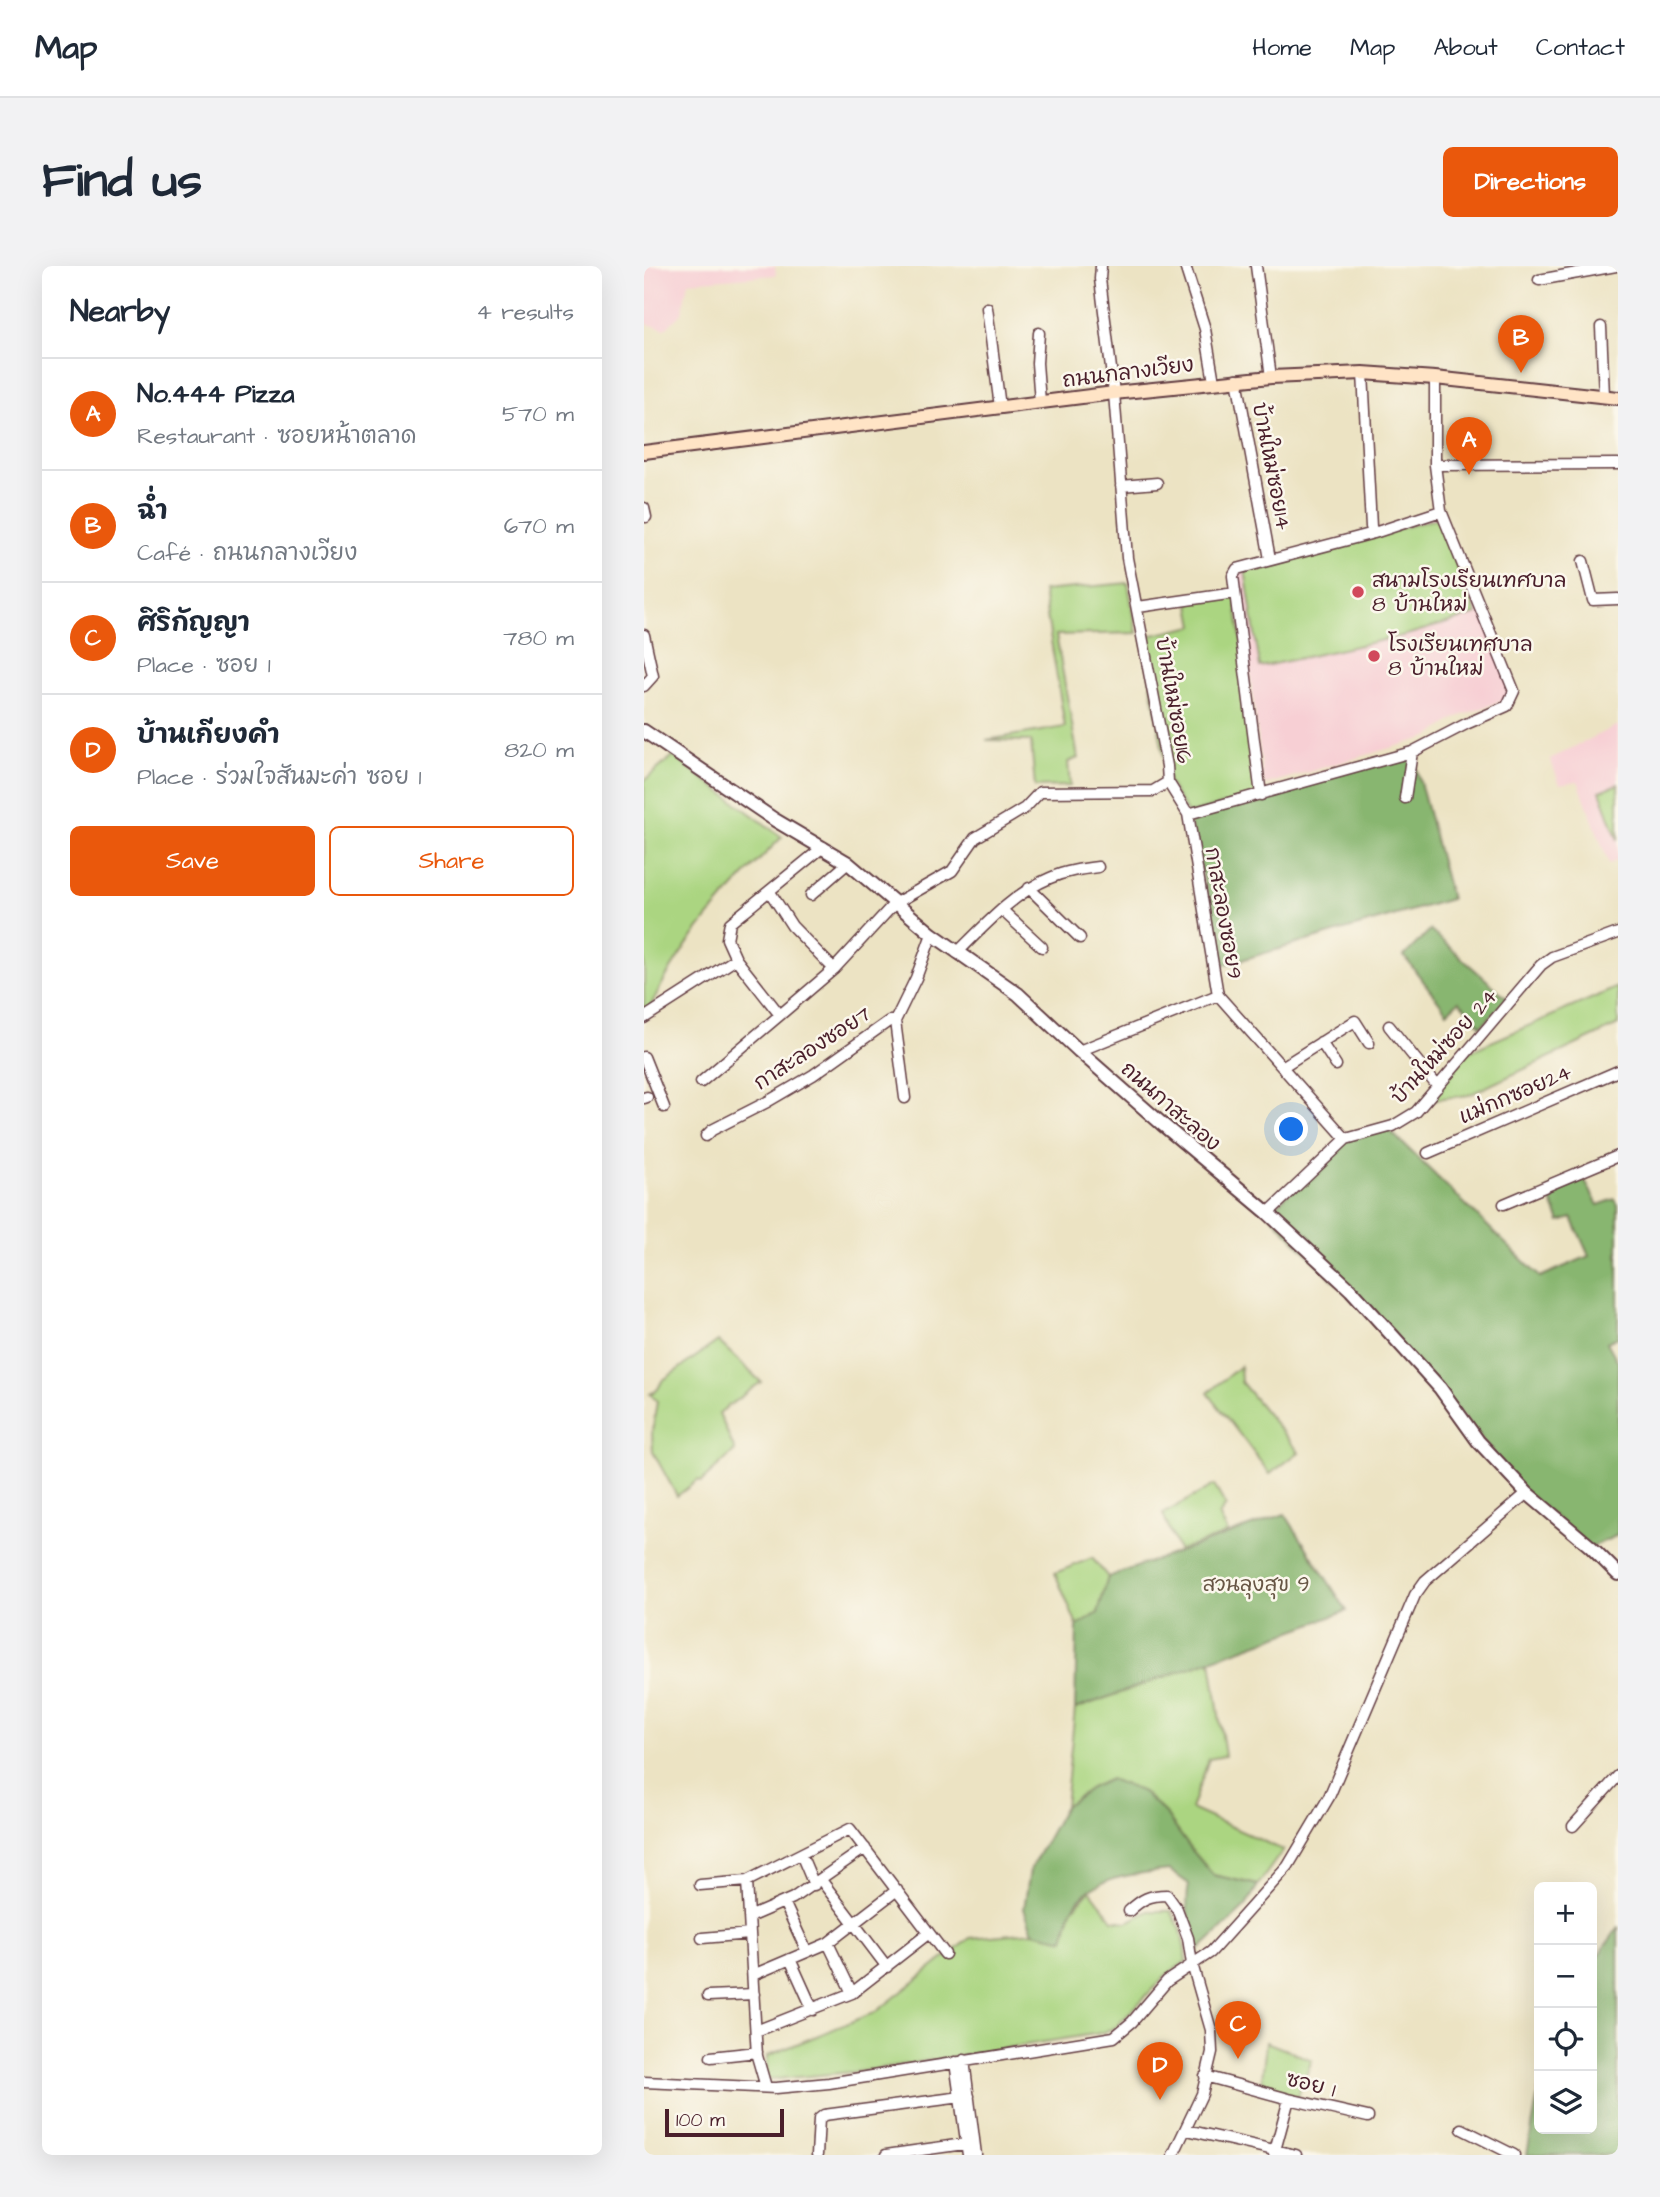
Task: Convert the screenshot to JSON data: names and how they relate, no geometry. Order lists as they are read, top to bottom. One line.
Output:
{"streets":{"main road":["ถนนกลางเวียง"],"street":["บ้านใหม่ซอย14","บ้านใหม่ซอย16","กาสะลองซอย9","บ้านใหม่ซอย 24","กาสะลองซอย7","แม่กกซอย24","ถนนกาสะลอง","ซอย 1"]},"crossings":[["ถนนกลางเวียง","บ้านใหม่ซอย14"],["ถนนกลางเวียง","บ้านใหม่ซอย16"],["บ้านใหม่ซอย16","ถนนกาสะลอง"],["กาสะลองซอย9","ถนนกาสะลอง"],["บ้านใหม่ซอย 24","ถนนกาสะลอง"],["กาสะลองซอย7","ถนนกาสะลอง"]],"parks":["สวนลุงสุข 9"],"places":["สนามโรงเรียนเทศบาล 8 บ้านใหม่","โรงเรียนเทศบาล 8 บ้านใหม่"],"scale_bar":"100 m","page":{"header":"Map","nav":["Home","Map","About","Contact"],"buttons":["Directions",["Save","Share"]],"title":"Find us","heading":["Nearby","4 results"],"pins":["B","A","C","D"],"list":[{"mark":"A","name":"No.444 Pizza","note":"Restaurant · ซอยหน้าตลาด","value":"570 m"},{"mark":"B","name":"ฉ่ำ","note":"Café · ถนนกลางเวียง","value":"670 m"},{"mark":"C","name":"ศิริกัญญา","note":"Place · ซอย 1","value":"780 m"},{"mark":"D","name":"บ้านเกียงคำ","note":"Place · ร่วมใจสันมะค่า ซอย 1","value":"820 m"}],"map_buttons":["+","−"],"scale":"100 m"}}
